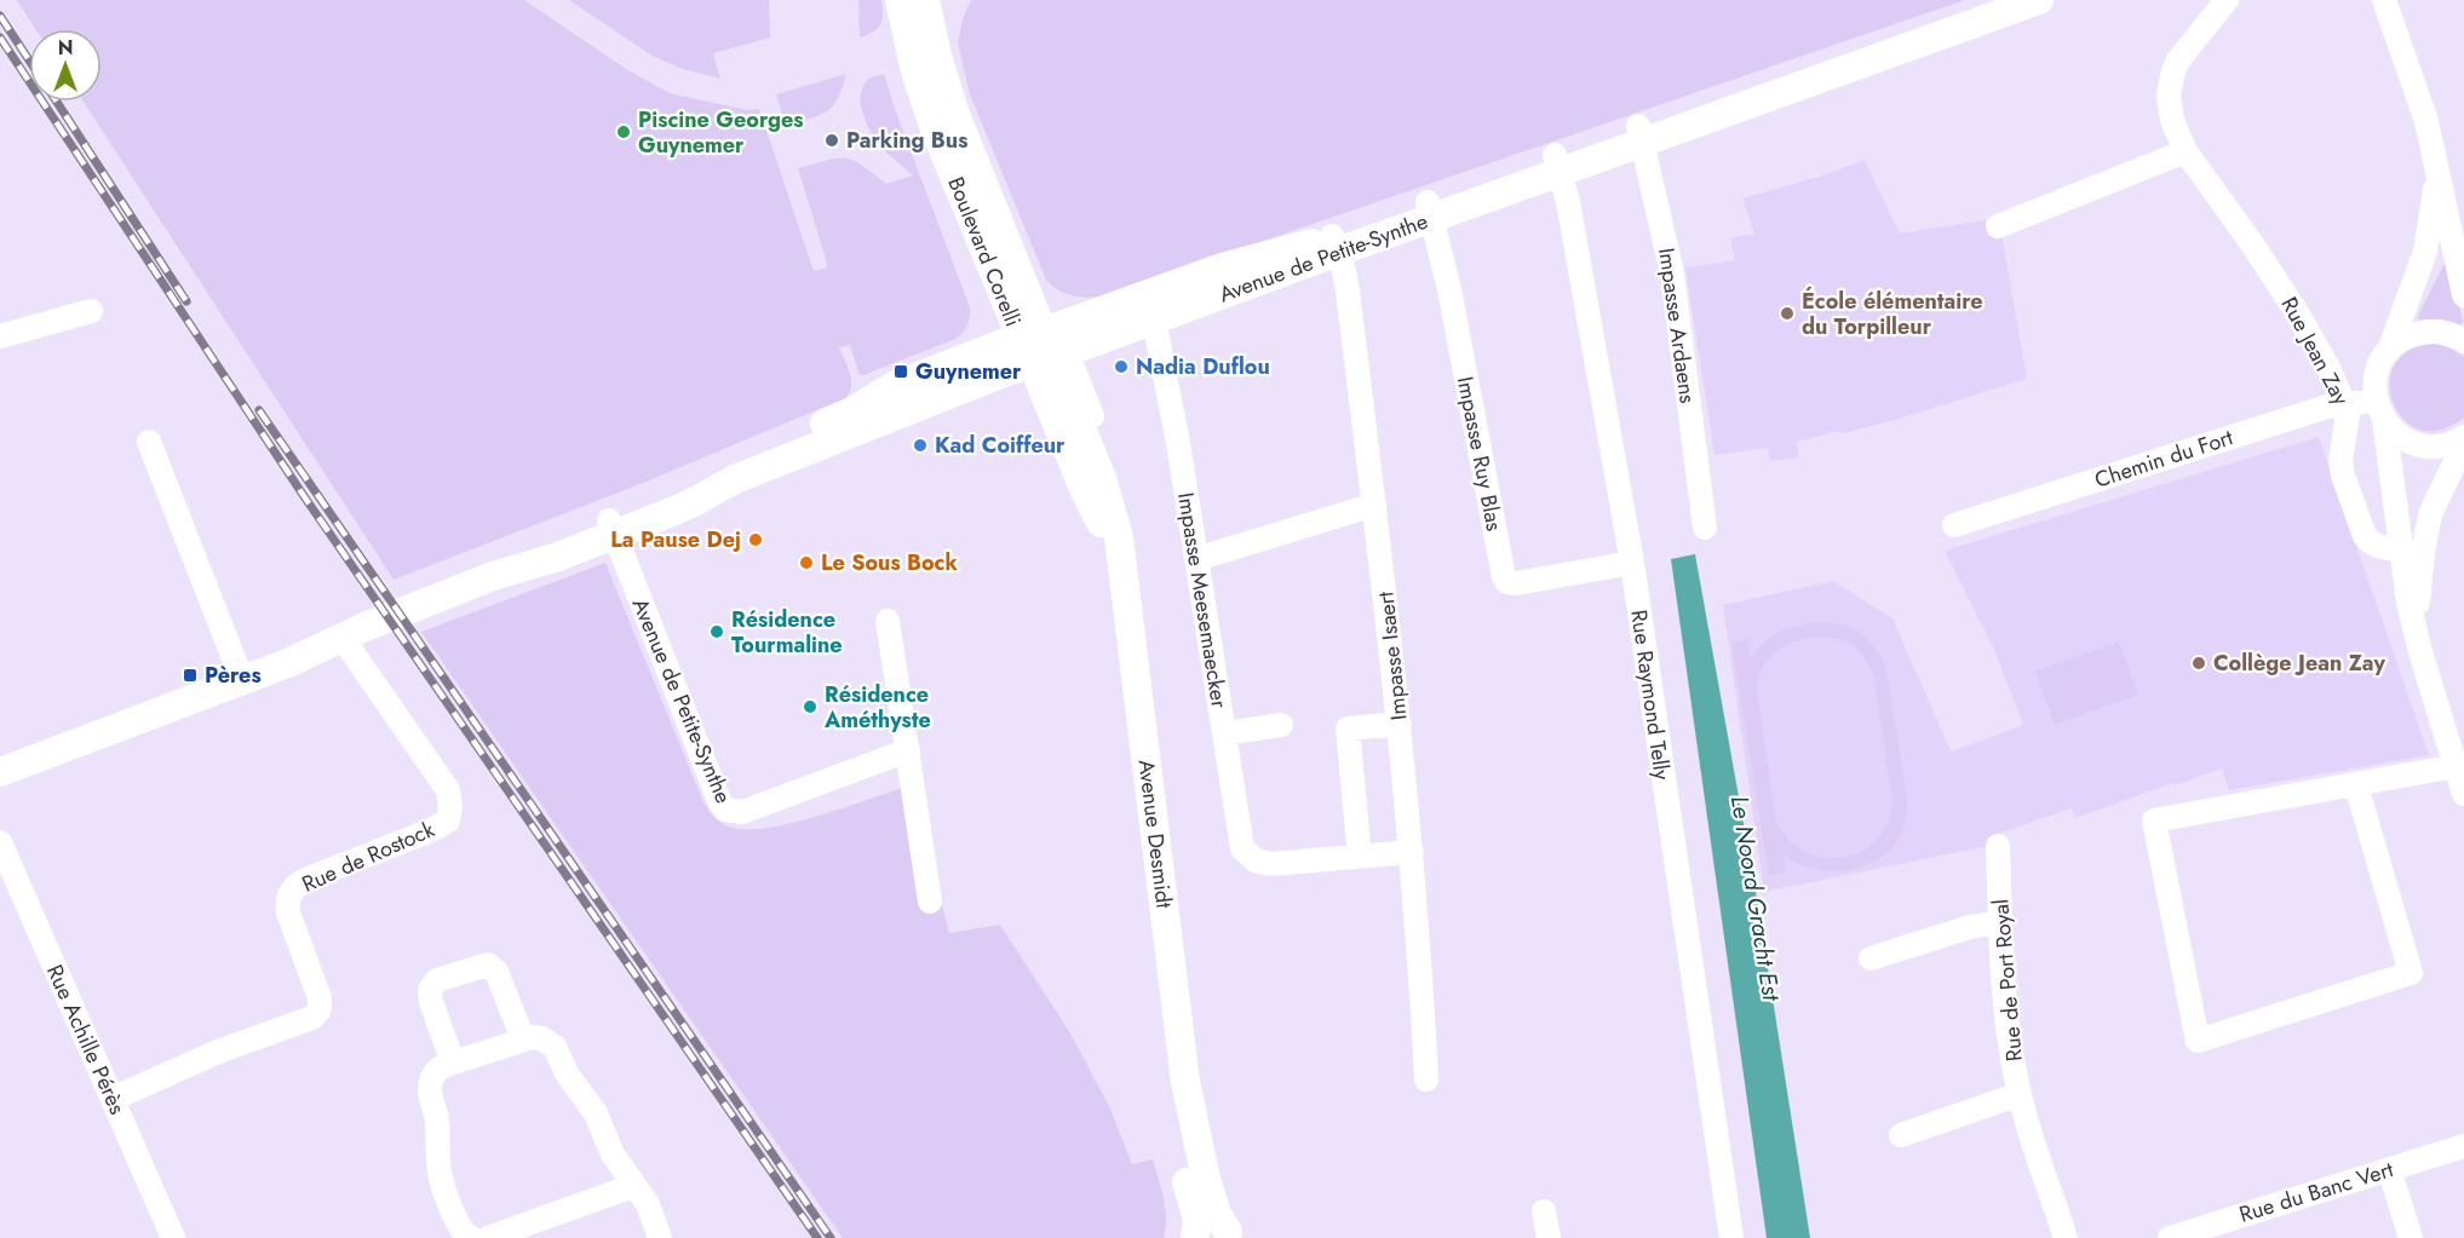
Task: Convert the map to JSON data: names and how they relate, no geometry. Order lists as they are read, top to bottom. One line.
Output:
{"streets":{"main road":["Boulevard Corelli","Avenue de Petite-Synthe","Avenue Desmidt"],"street":["Impasse Ardaens","Rue Jean Zay","Impasse Ruy Blas","Chemin du Fort","Impasse Meesemaecker","Impasse Isaert","Rue Raymond Telly","Rue de Rostock","Rue de Port Royal","Rue Achille Pérès","Rue du Banc Vert"]},"crossings":[["Boulevard Corelli","Avenue de Petite-Synthe"],["Boulevard Corelli","Avenue Desmidt"],["Avenue de Petite-Synthe","Impasse Ardaens"],["Avenue de Petite-Synthe","Impasse Ruy Blas"],["Avenue de Petite-Synthe","Impasse Meesemaecker"],["Avenue de Petite-Synthe","Impasse Isaert"],["Avenue de Petite-Synthe","Rue Raymond Telly"],["Avenue de Petite-Synthe","Avenue Desmidt"],["Avenue de Petite-Synthe","Rue de Rostock"],["Rue Jean Zay","Chemin du Fort"],["Impasse Ruy Blas","Rue Raymond Telly"],["Rue de Rostock","Rue Achille Pérès"]],"water":["Le Noord Gracht Est"],"places":{"other":["Piscine Georges Guynemer","Parking Bus","École élémentaire du Torpilleur","Nadia Duflou","Kad Coiffeur","La Pause Dej","Le Sous Bock","Résidence Tourmaline","Collège Jean Zay","Résidence Améthyste"],"transit":["Guynemer","Pères"]},"north":"top"}
